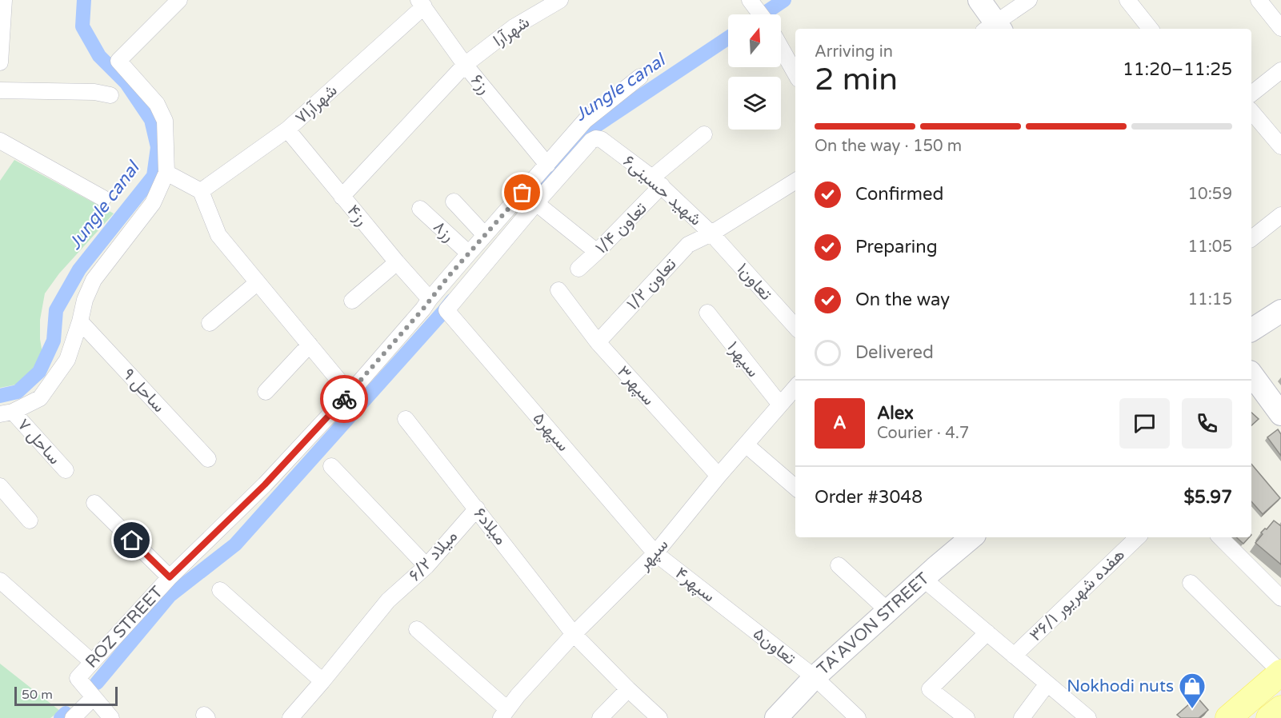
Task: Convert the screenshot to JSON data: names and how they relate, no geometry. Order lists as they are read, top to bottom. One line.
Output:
{"streets":{"street":["شهرآرا","رز۶","شهرآرا۷","شهید حسینی۶","رز۴","تعاون ۱/۴","رز۸","تعاون۱","تعاون ۱/۲","سپهر۱","سپهر۳","ساحل ۹","سپهر۵","ساحل ۷","میلاد۶","سپهر","میلاد ۶/۲","سپهر۴","هفده شهریور ۳۶/۱","TA'AVON STREET","ROZ STREET","تعاون۵"]},"crossings":[["شهرآرا","رز۶"],["شهرآرا","رز۴"],["رز۶","شهرآرا۷"],["رز۶","ROZ STREET"],["شهرآرا۷","رز۴"],["شهید حسینی۶","تعاون ۱/۴"],["شهید حسینی۶","تعاون۱"],["شهید حسینی۶","تعاون ۱/۲"],["شهید حسینی۶","سپهر۵"],["رز۴","ROZ STREET"],["رز۸","ROZ STREET"],["تعاون۱","تعاون ۱/۲"],["تعاون ۱/۲","سپهر۳"],["سپهر۱","سپهر"],["سپهر۳","سپهر"],["سپهر۵","سپهر"],["سپهر۵","سپهر۴"],["میلاد۶","سپهر"],["میلاد۶","میلاد ۶/۲"],["سپهر","سپهر۴"],["سپهر۴","تعاون۵"],["TA'AVON STREET","تعاون۵"]],"water":["Jungle canal"],"places":{"shop":["Nokhodi nuts"]},"scale_bar":"50 m","north":"top","page":{"heading":["2 min","Arriving in","11:20–11:25"],"panel":["Alex","Courier · 4.7","Order #3048","$5.97"],"bar":"On the way · 150 m","list":[["Confirmed","10:59"],["Preparing","11:05"],["On the way","11:15"],"Delivered"],"round":"A","scale":"50 m"}}
